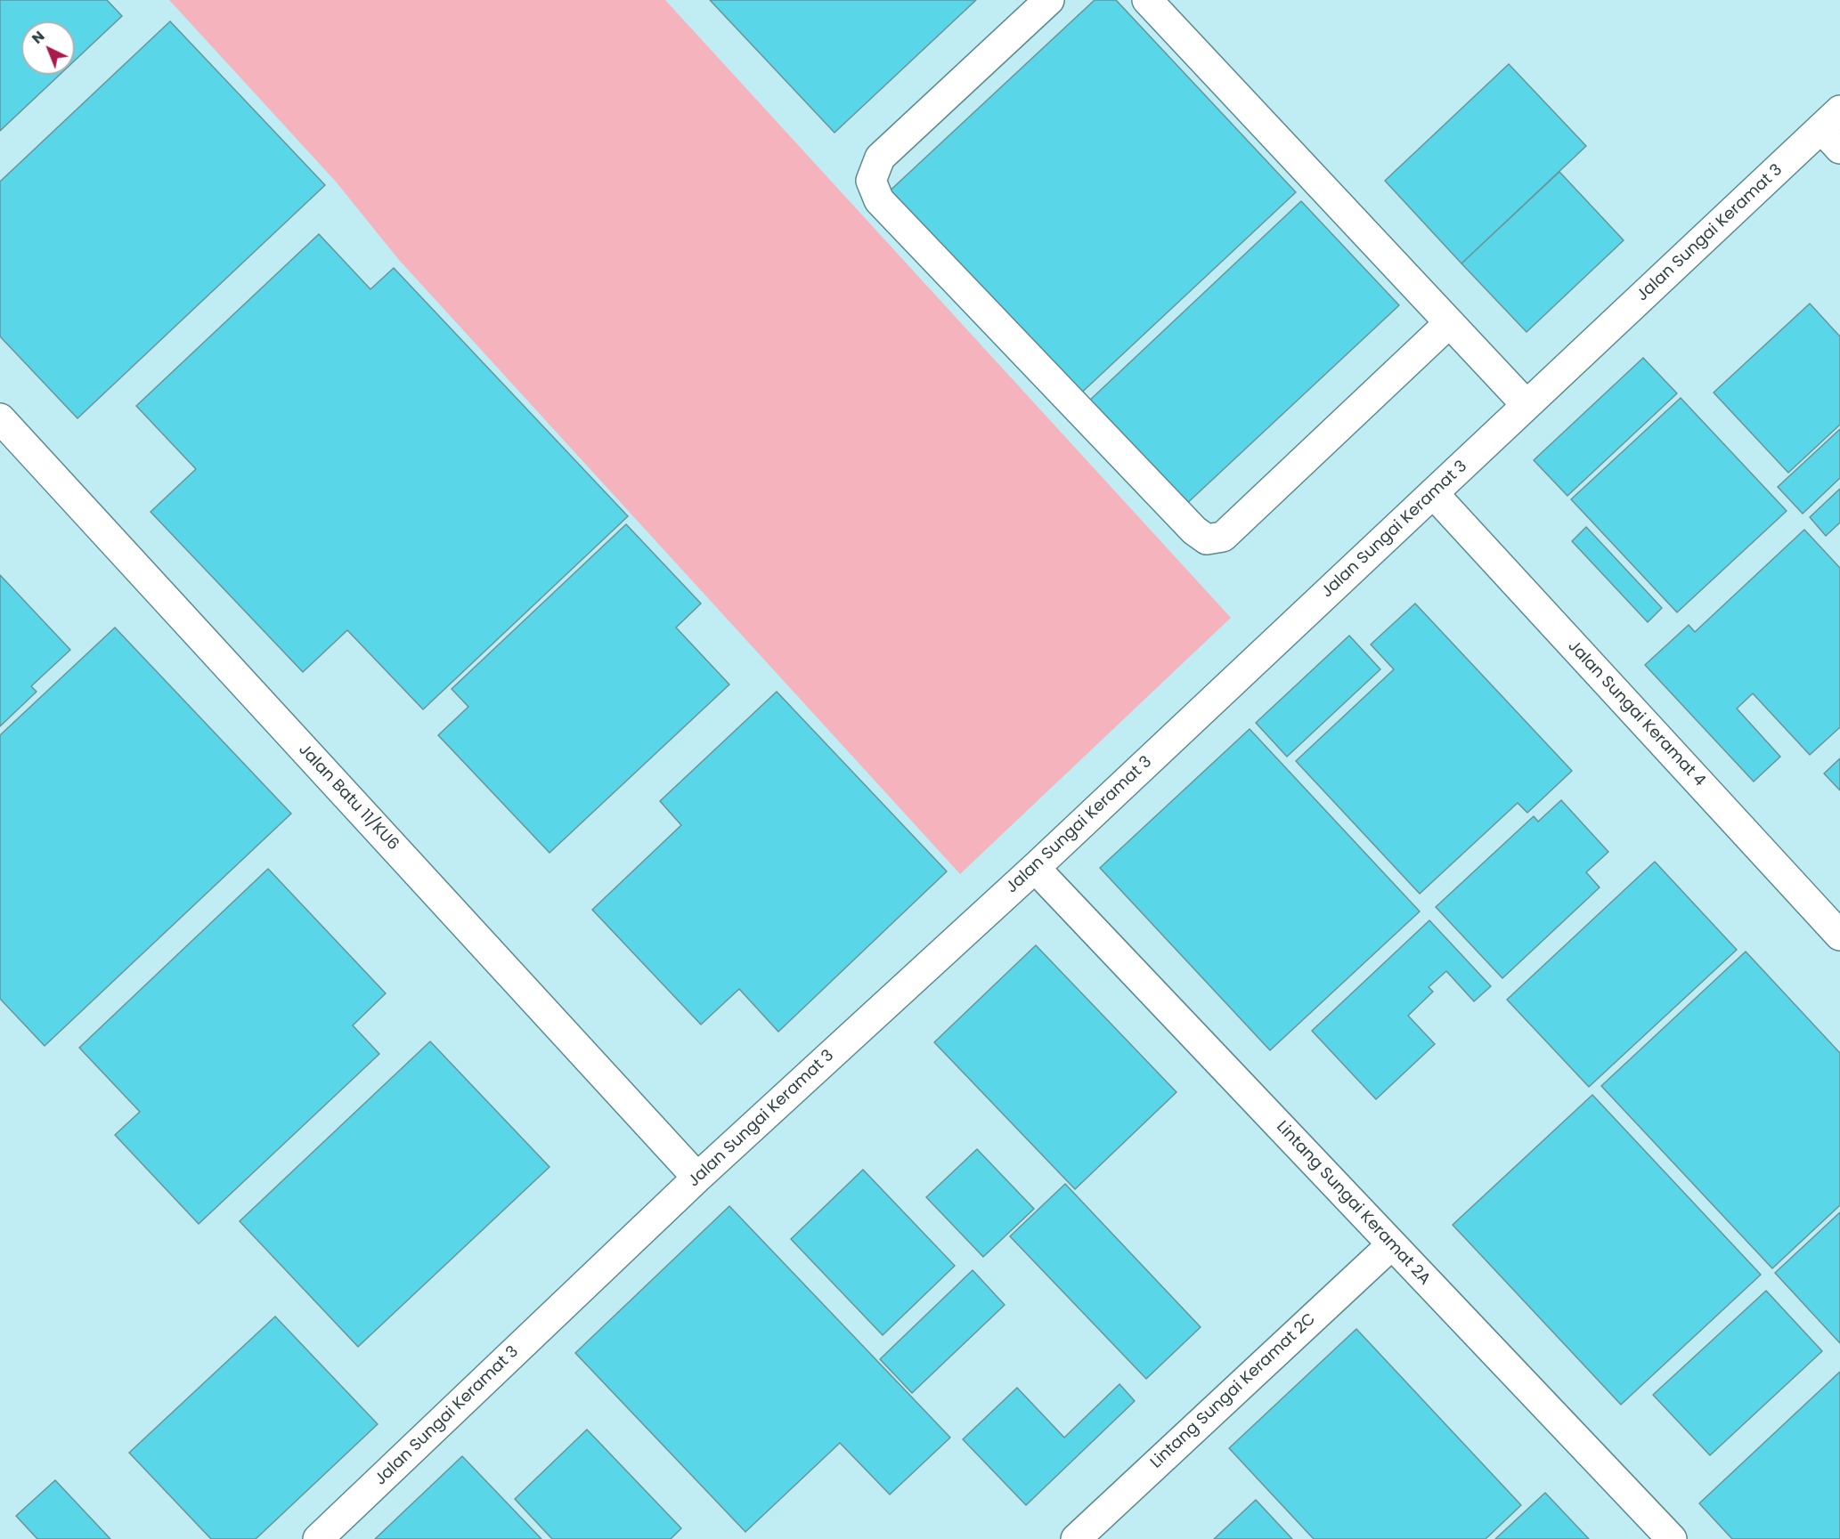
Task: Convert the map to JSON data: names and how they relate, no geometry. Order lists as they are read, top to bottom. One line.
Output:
{"streets":{"street":["Jalan Sungai Keramat 3","Jalan Sungai Keramat 4","Jalan Batu 11/KU6","Lintang Sungai Keramat 2A","Lintang Sungai Keramat 2C"]},"crossings":[["Jalan Sungai Keramat 3","Jalan Sungai Keramat 4"],["Jalan Sungai Keramat 3","Jalan Batu 11/KU6"],["Jalan Sungai Keramat 3","Lintang Sungai Keramat 2A"],["Lintang Sungai Keramat 2A","Lintang Sungai Keramat 2C"]],"north":"top left"}
